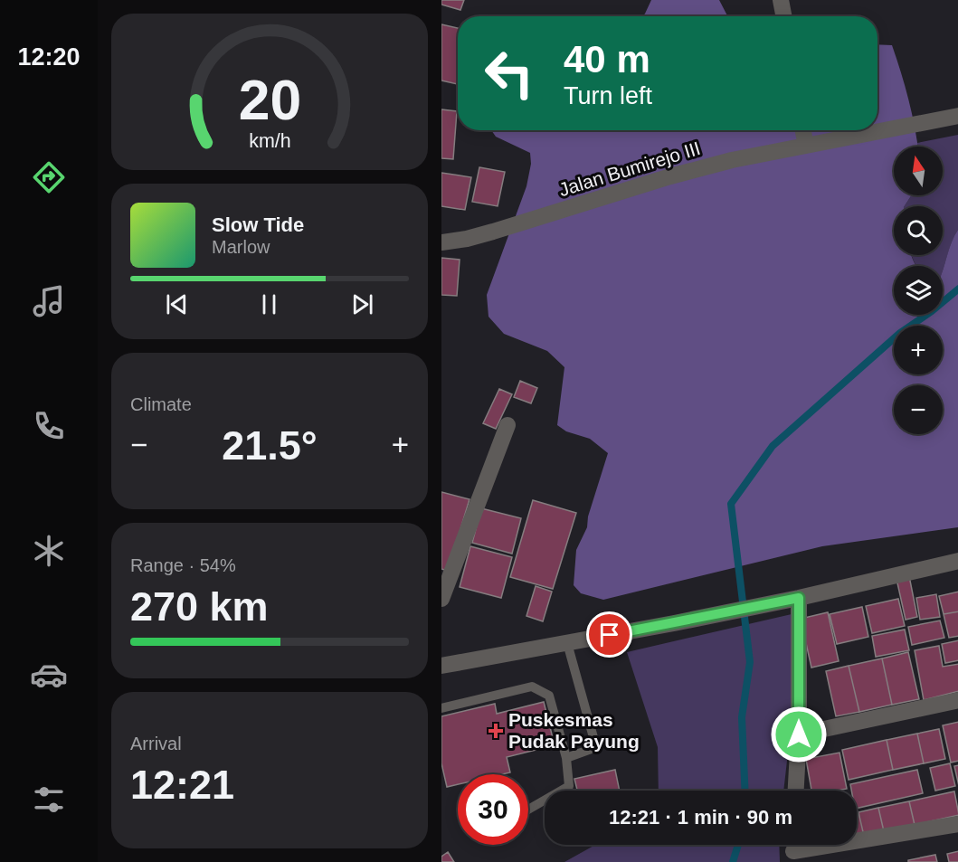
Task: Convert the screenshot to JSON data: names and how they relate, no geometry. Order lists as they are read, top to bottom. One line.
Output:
{"streets":{"street":["Jalan Bumirejo III"]},"places":{"health":["Puskesmas Pudak Payung"]},"north":"top","page":{"tabs":"12:20","turn":["40 m","Turn left"],"map_buttons":["+","−"],"song":["Slow Tide","Marlow"],"tile":["Climate",["Range · 54%","270 km"],["Arrival","12:21"]],"heat":["−","21.5°","+"],"limit":"30","trip":"12:21 · 1 min · 90 m","gauge":["20","km/h"]}}
